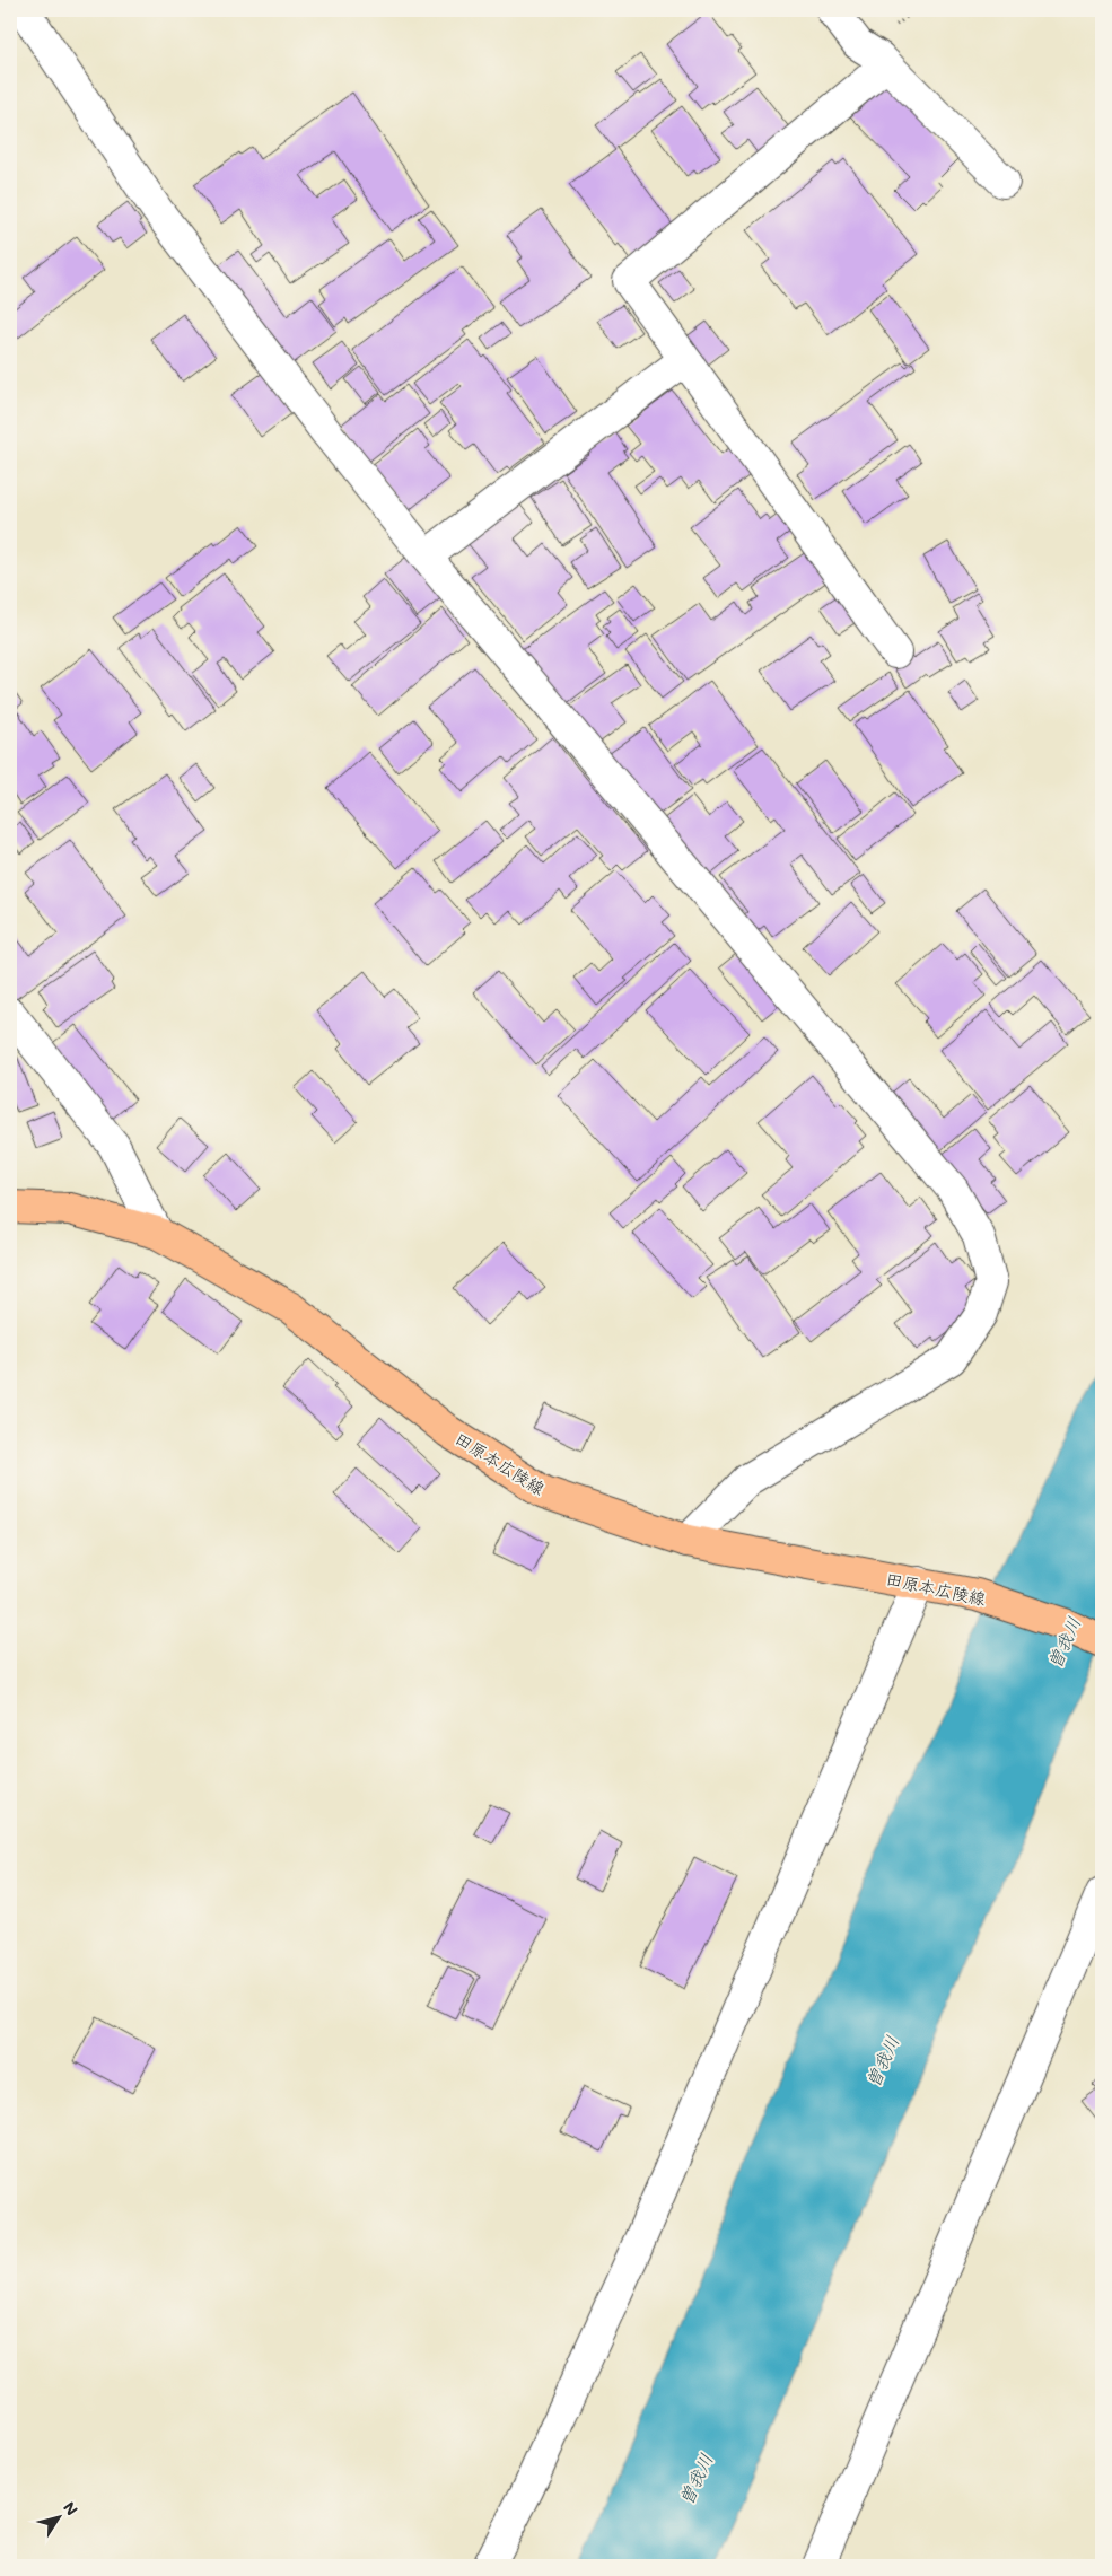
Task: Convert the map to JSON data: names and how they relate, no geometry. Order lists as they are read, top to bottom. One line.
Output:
{"streets":{"main road":["田原本広陵線"]},"water":["曽我川"],"north":"top right"}
